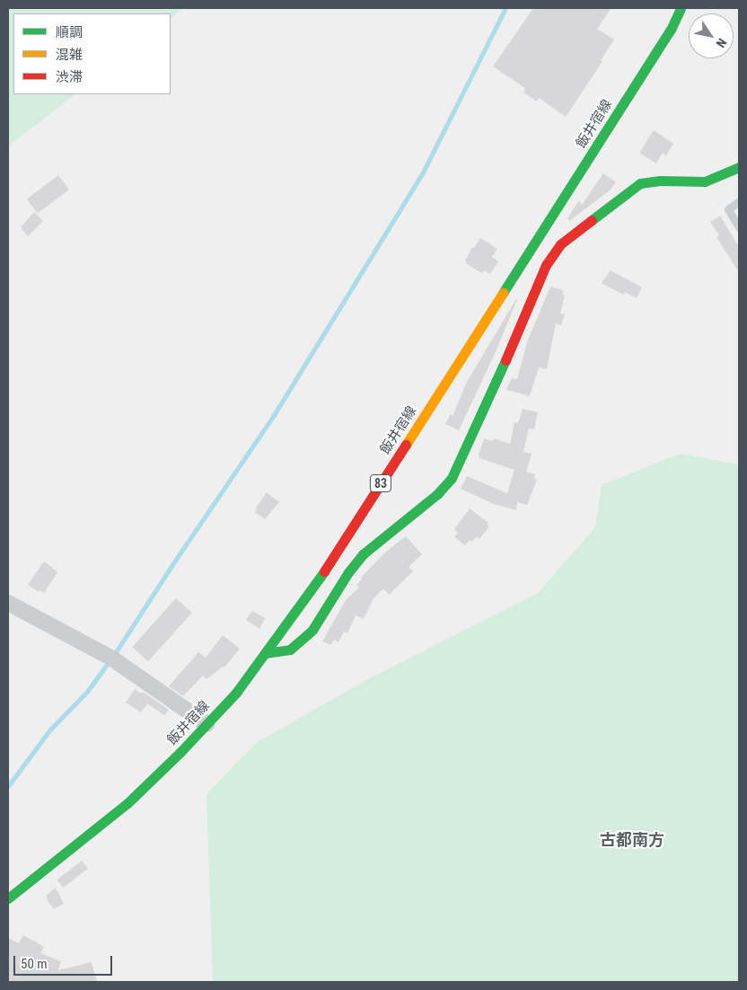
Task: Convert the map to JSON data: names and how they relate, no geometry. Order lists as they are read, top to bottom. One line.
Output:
{"streets":{"main road":["飯井宿線","83"]},"districts":["古都南方"],"legend":["順調","混雑","渋滞"],"scale_bar":"50 m","north":"bottom right"}
